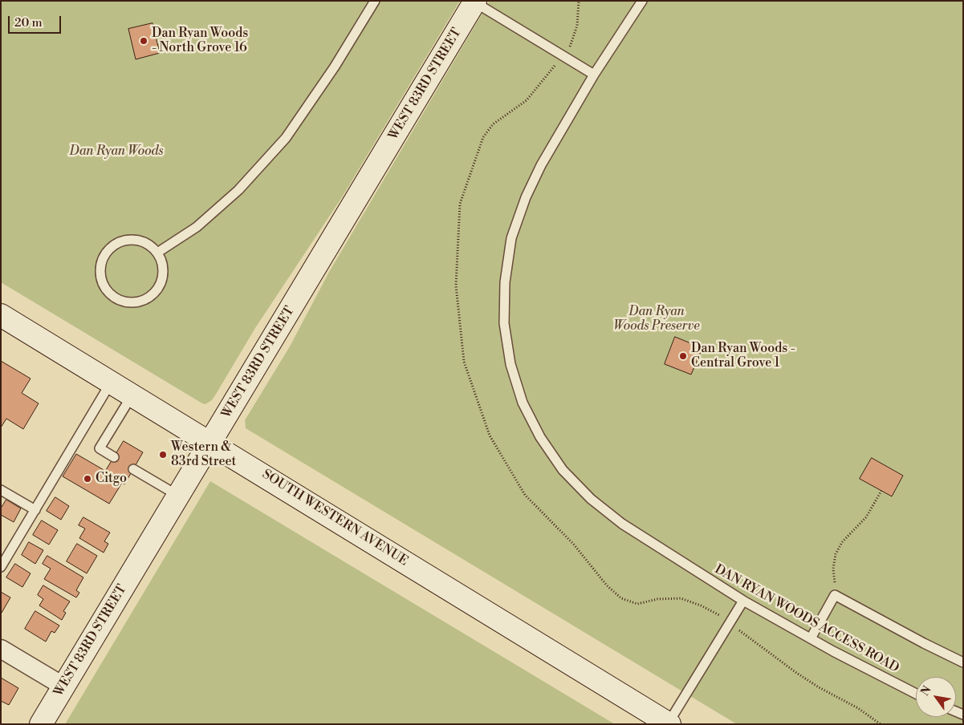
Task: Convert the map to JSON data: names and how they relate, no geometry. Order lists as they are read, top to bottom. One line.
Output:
{"streets":{"street":["WEST 83RD STREET","SOUTH WESTERN AVENUE"],"lane":["DAN RYAN WOODS ACCESS ROAD"]},"crossings":[["WEST 83RD STREET","SOUTH WESTERN AVENUE"]],"parks":["Dan Ryan Woods","Dan Ryan Woods Preserve"],"places":["Dan Ryan Woods - North Grove 16","Dan Ryan Woods - Central Grove 1","Western & 83rd Street","Citgo"],"scale_bar":"20 m","north":"top left"}
